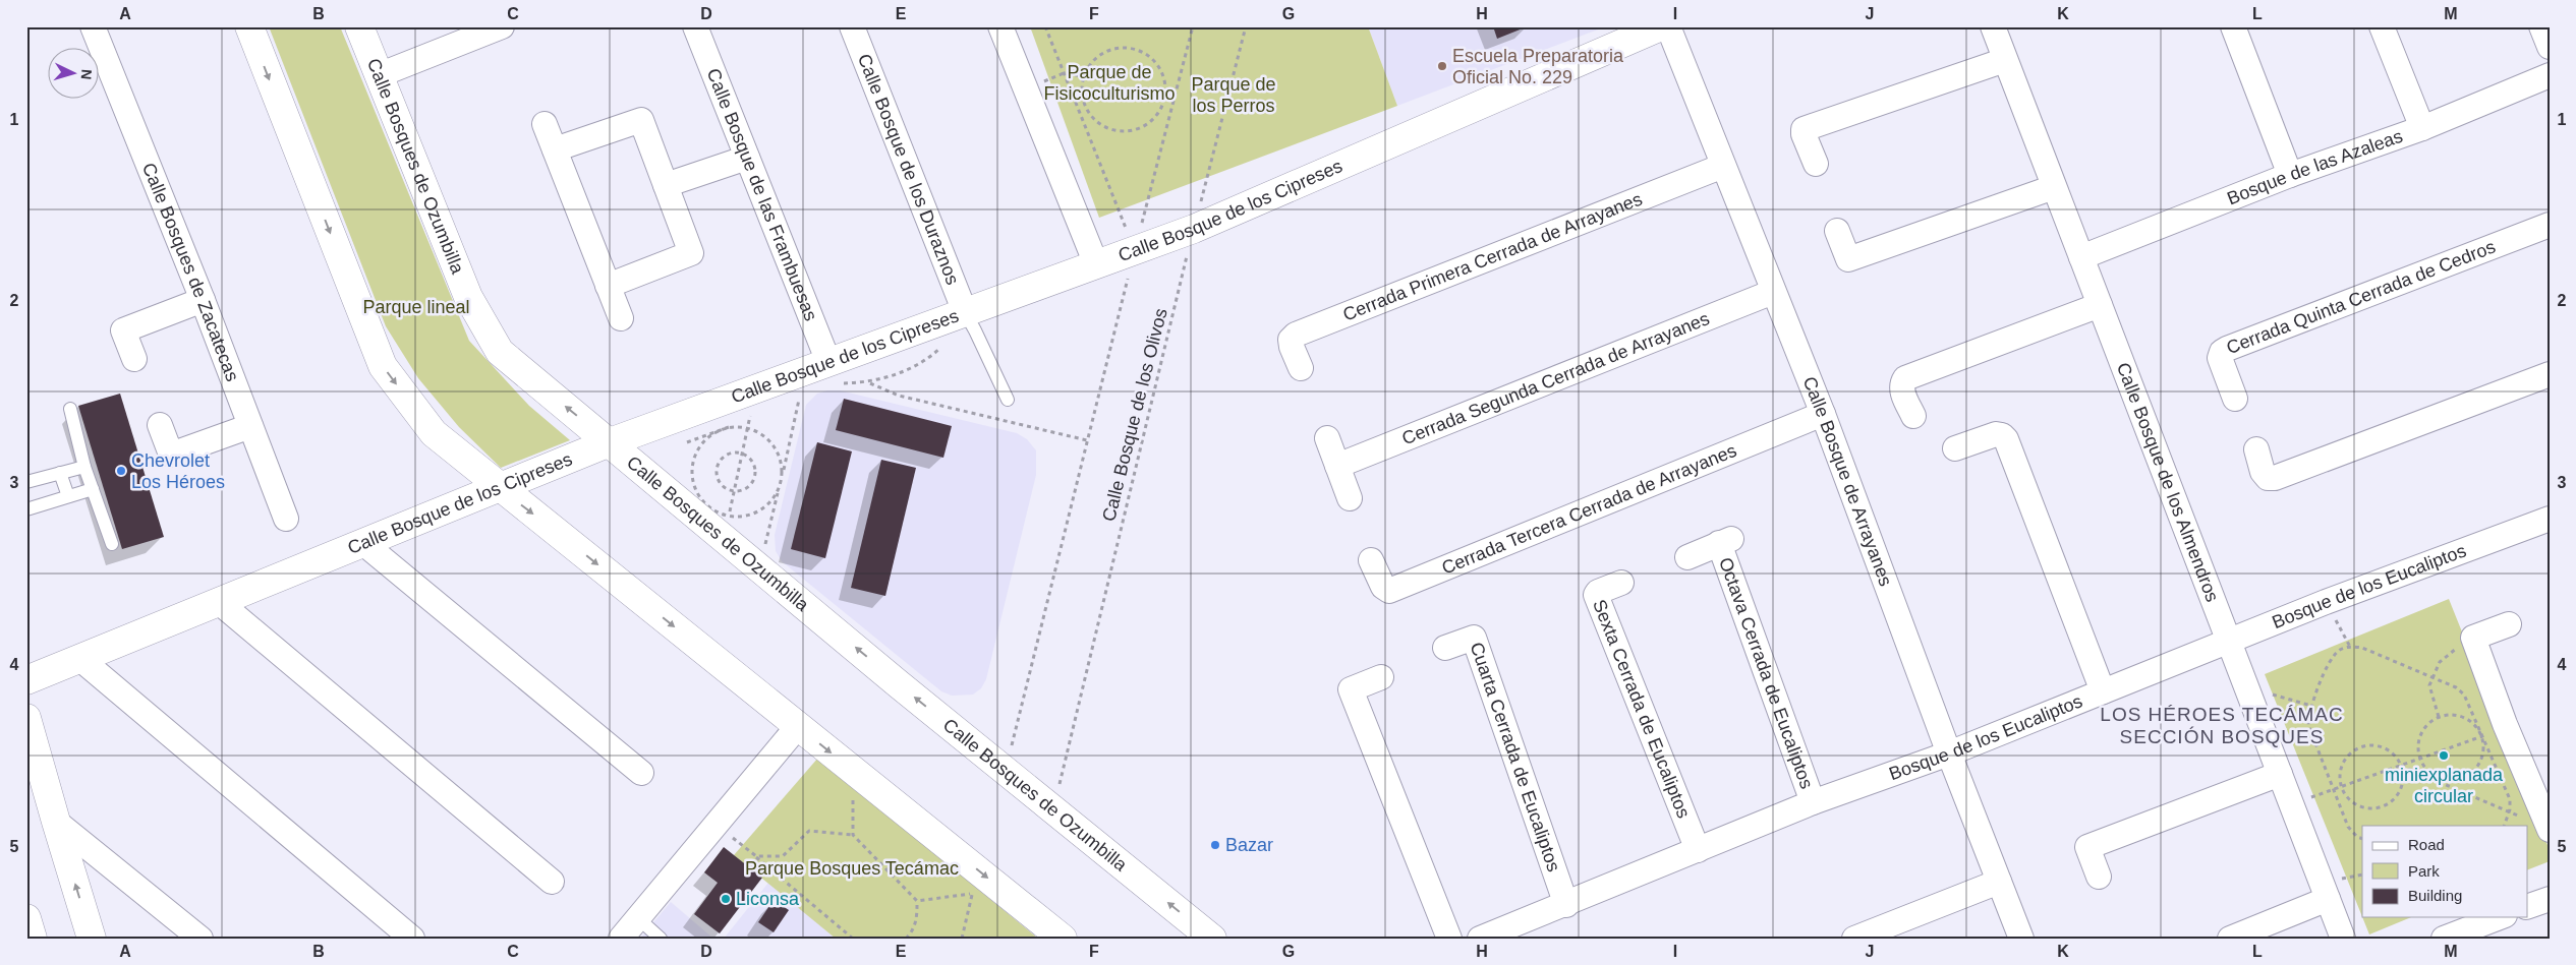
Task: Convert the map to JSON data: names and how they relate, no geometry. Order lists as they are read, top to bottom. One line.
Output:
{"streets":{"main road":["Calle Bosques de Ozumbilla","Calle Bosque de los Cipreses"],"street":["Bosque de las Azaleas","Calle Bosque de los Duraznos","Calle Bosque de las Frambuesas","Cerrada Primera Cerrada de Arrayanes","Calle Bosques de Zacatecas","Cerrada Quinta Cerrada de Cedros","Cerrada Segunda Cerrada de Arrayanes","Calle Bosque de Arrayanes","Calle Bosque de los Almendros","Cerrada Tercera Cerrada de Arrayanes","Bosque de los Eucaliptos","Octava Cerrada de Eucaliptos","Sexta Cerrada de Eucaliptos","Cuarta Cerrada de Eucaliptos"],"path":["Calle Bosque de los Olivos"]},"crossings":[["Calle Bosques de Ozumbilla","Calle Bosque de los Cipreses"],["Calle Bosques de Ozumbilla","Calle Bosque de los Olivos"],["Bosque de las Azaleas","Calle Bosque de los Almendros"],["Calle Bosque de los Duraznos","Calle Bosque de los Cipreses"],["Calle Bosque de las Frambuesas","Calle Bosque de los Cipreses"],["Calle Bosque de los Cipreses","Calle Bosque de los Olivos"],["Cerrada Primera Cerrada de Arrayanes","Calle Bosque de Arrayanes"],["Cerrada Segunda Cerrada de Arrayanes","Calle Bosque de Arrayanes"],["Calle Bosque de Arrayanes","Cerrada Tercera Cerrada de Arrayanes"],["Calle Bosque de Arrayanes","Bosque de los Eucaliptos"],["Calle Bosque de los Almendros","Bosque de los Eucaliptos"],["Bosque de los Eucaliptos","Octava Cerrada de Eucaliptos"],["Bosque de los Eucaliptos","Sexta Cerrada de Eucaliptos"],["Bosque de los Eucaliptos","Cuarta Cerrada de Eucaliptos"]],"districts":["LOS HÉROES TECÁMAC SECCIÓN BOSQUES"],"parks":["Parque de Fisicoculturismo","Parque de los Perros","Parque lineal","Parque Bosques Tecámac"],"places":["Escuela Preparatoria Oficial No. 229","Chevrolet Los Héroes","miniexplanada circular","Bazar","Liconsa"],"legend":["Road","Park","Building"],"north":"right","grid":{"columns":["A","B","C","D","E","F","G","H","I","J","K","L","M"],"rows":["1","2","3","4","5"]}}
